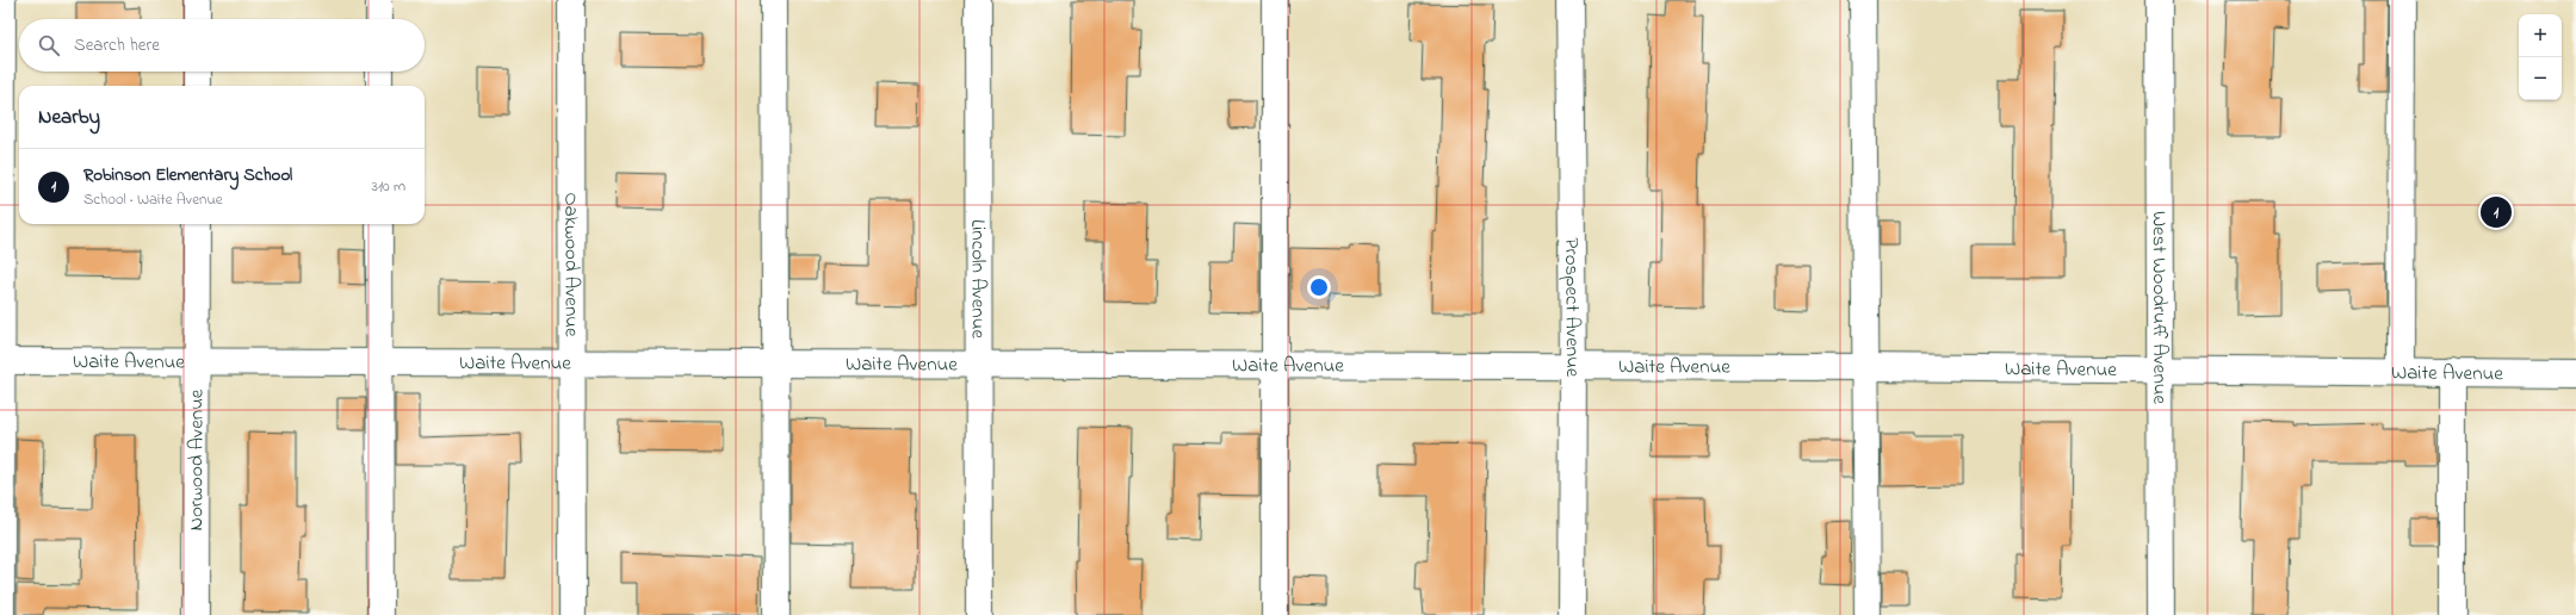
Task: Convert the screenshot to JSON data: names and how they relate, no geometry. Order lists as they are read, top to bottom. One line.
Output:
{"streets":{"street":["Oakwood Avenue","Lincoln Avenue","Prospect Avenue","West Woodruff Avenue","Waite Avenue","Norwood Avenue"]},"crossings":[["Oakwood Avenue","Waite Avenue"],["Lincoln Avenue","Waite Avenue"],["Prospect Avenue","Waite Avenue"],["West Woodruff Avenue","Waite Avenue"],["Waite Avenue","Norwood Avenue"]],"page":{"map_buttons":["+","−"],"search":"Search here","heading":"Nearby","list":[{"mark":"1","name":"Robinson Elementary School","note":"School · Waite Avenue","value":"310 m"}],"pins":"1"}}
